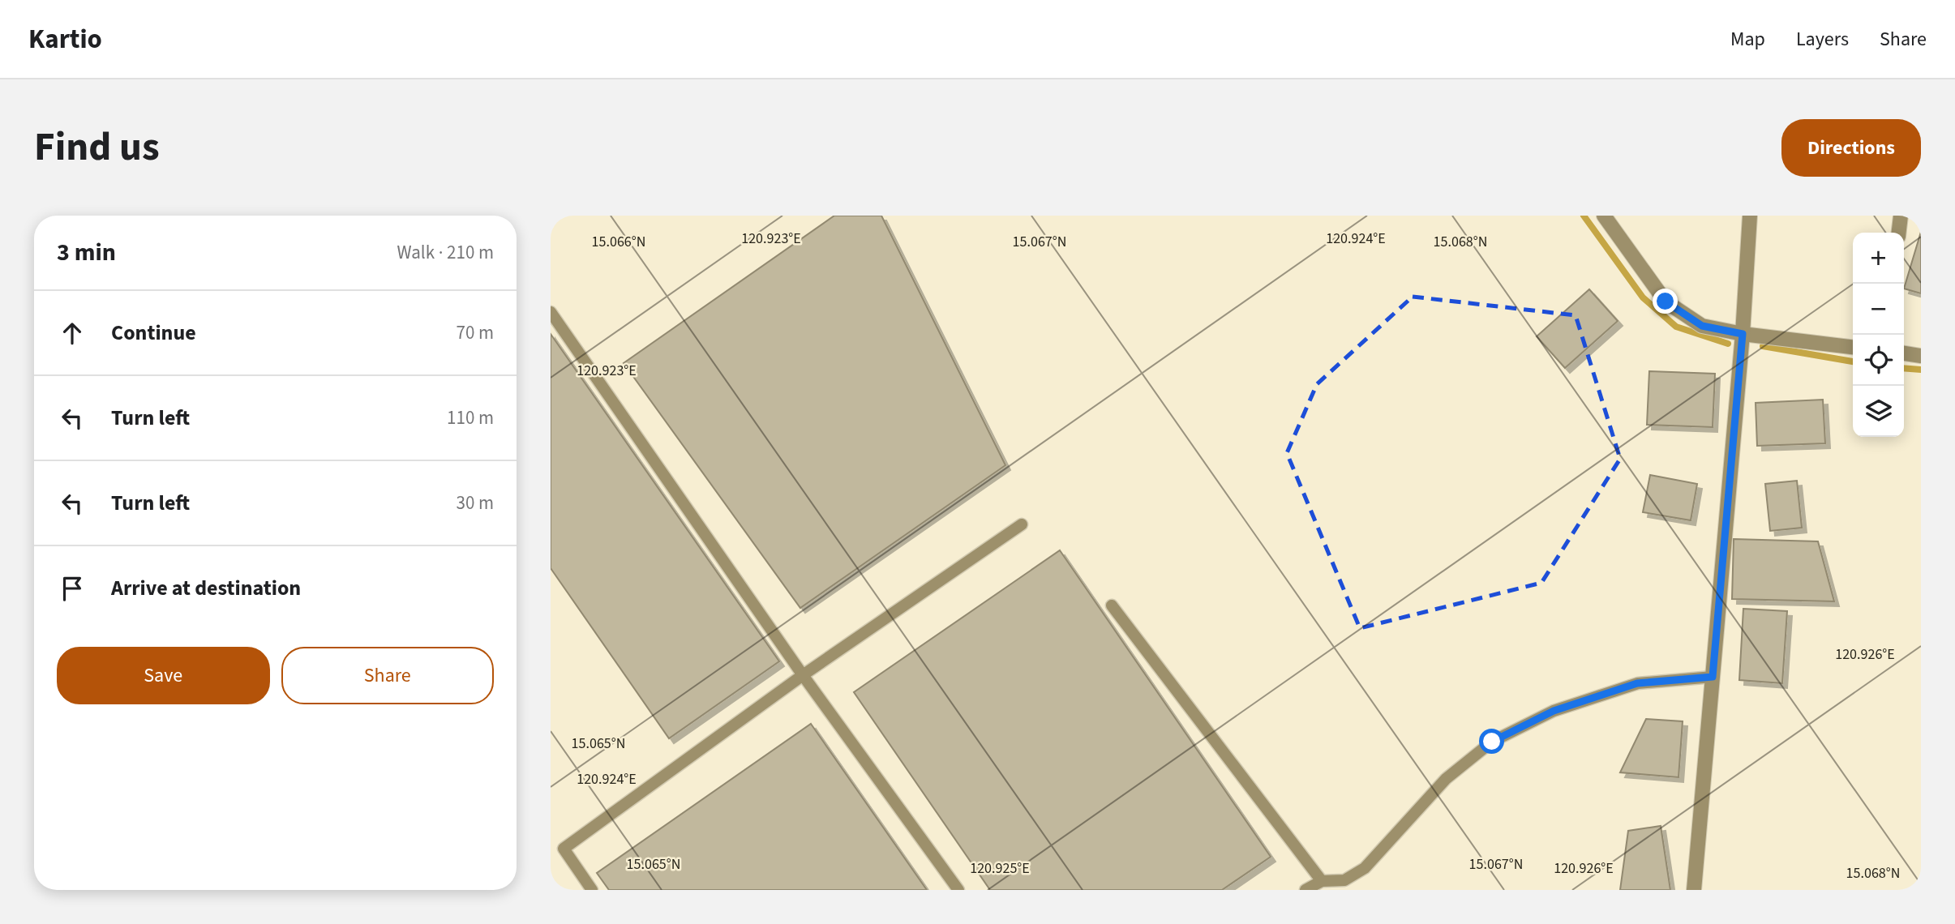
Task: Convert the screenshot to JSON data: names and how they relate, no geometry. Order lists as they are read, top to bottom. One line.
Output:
{"page":{"header":"Kartio","nav":["Map","Layers","Share"],"title":"Find us","buttons":["Directions",["Save","Share"]],"heading":["3 min","Walk · 210 m"],"map_buttons":["+","−"],"list":[["Continue","70 m"],["Turn left","110 m"],["Turn left","30 m"],"Arrive at destination"]},"coordinates":["120.923°E","120.924°E","15.066°N","15.067°N","15.068°N","120.926°E","15.065°N","120.925°E"]}
